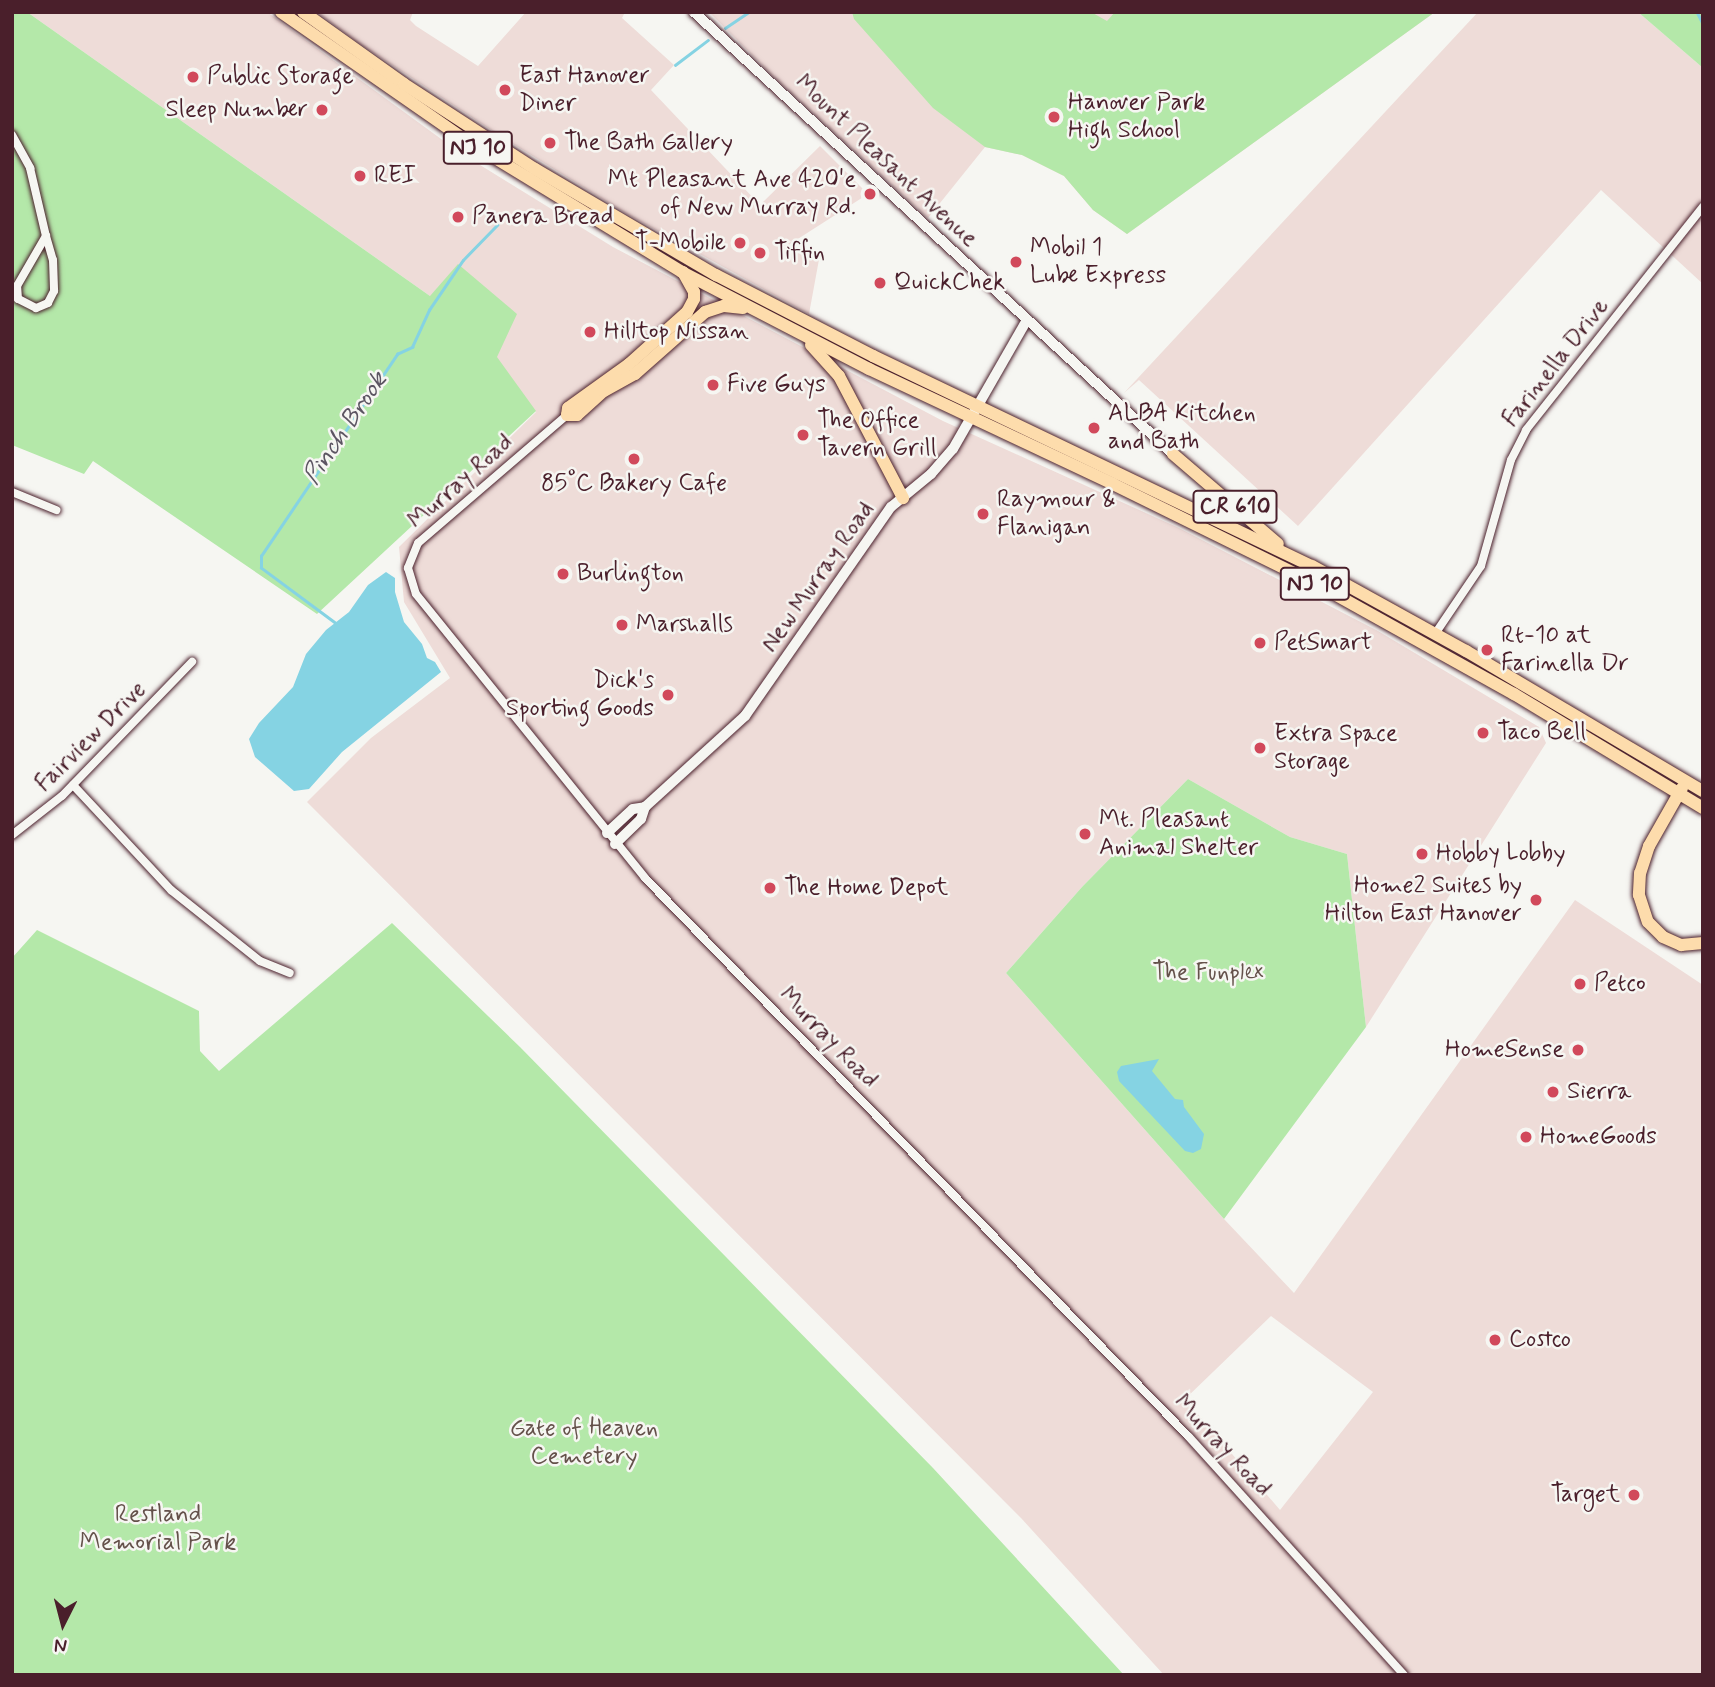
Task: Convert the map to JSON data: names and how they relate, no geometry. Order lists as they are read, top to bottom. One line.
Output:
{"streets":{"main road":["NJ 10","CR 610"],"street":["Mount Pleasant Avenue","Farinella Drive","Murray Road","New Murray Road","Fairview Drive"]},"crossings":[["NJ 10","Farinella Drive"],["NJ 10","CR 610"],["NJ 10","New Murray Road"],["Mount Pleasant Avenue","CR 610"],["Mount Pleasant Avenue","New Murray Road"],["Murray Road","New Murray Road"]],"water":["Pinch Brook"],"parks":["The Funplex","Gate of Heaven Cemetery","Restland Memorial Park"],"places":["Public Storage","East Hanover Diner","Sleep Number","Hanover Park High School","The Bath Gallery","REI","Mt Pleasant Ave 420'e of New Murray Rd.","Panera Bread","T-Mobile","Tiffin","Mobil 1 Lube Express","QuickChek","Hilltop Nissan","Five Guys","ALBA Kitchen and Bath","The Office Tavern Grill","85°C Bakery Cafe","Raymour & Flanigan","Burlington","Marshalls","PetSmart","Rt-10 at Farinella Dr","Dick's Sporting Goods","Taco Bell","Extra Space Storage","Mt. Pleasant Animal Shelter","Hobby Lobby","The Home Depot","Home2 Suites by Hilton East Hanover","Petco","HomeSense","Sierra","HomeGoods","Costco","Target"],"north":"bottom"}
